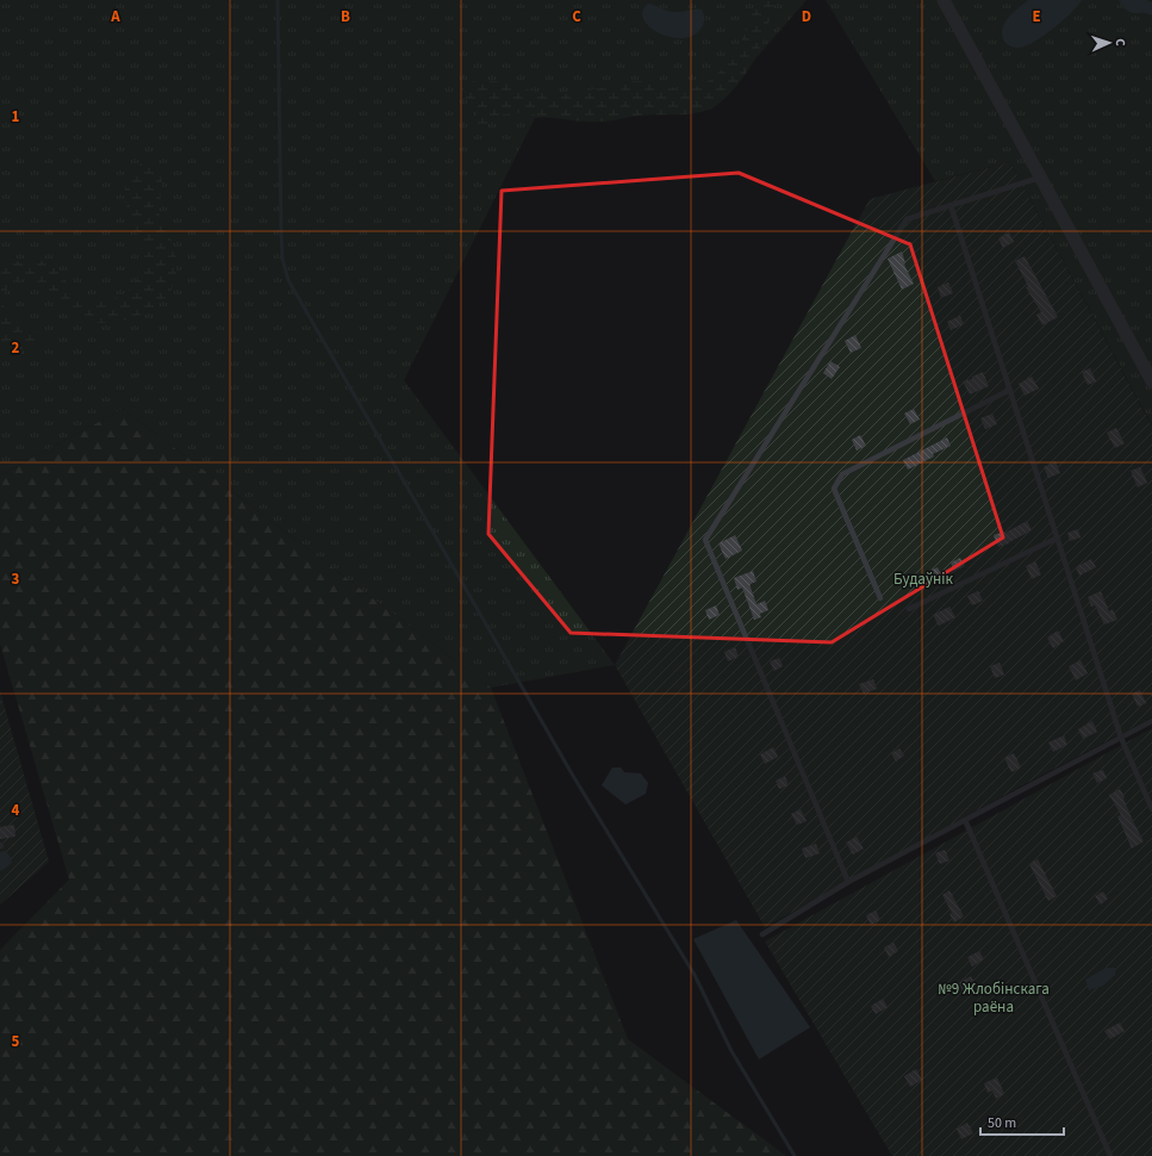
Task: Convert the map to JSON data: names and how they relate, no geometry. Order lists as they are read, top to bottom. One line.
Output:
{"parks":["Будаўнік","№9 Жлобінскага раёна"],"scale_bar":"50 m","north":"right","grid":{"columns":["A","B","C","D","E"],"rows":["1","2","3","4","5"]}}
